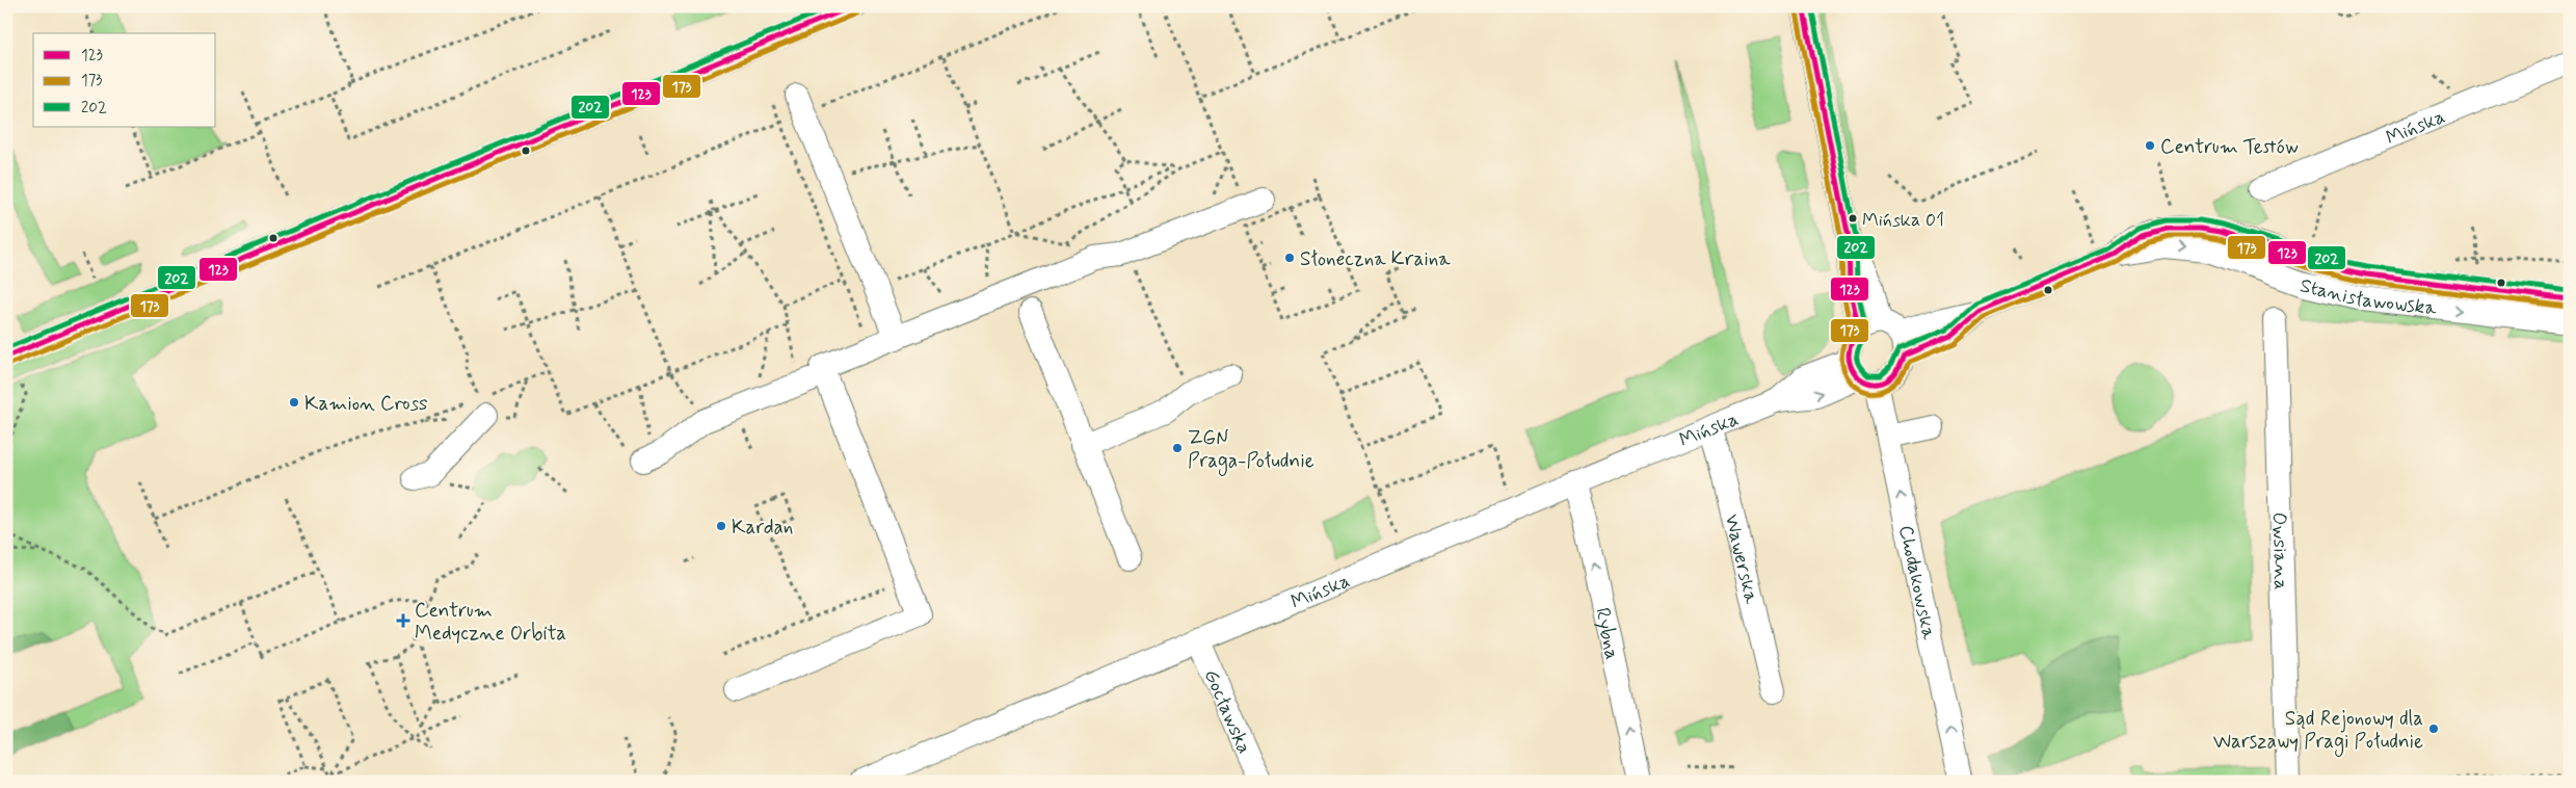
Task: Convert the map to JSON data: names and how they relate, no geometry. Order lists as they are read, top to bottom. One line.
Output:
{"streets":{"street":["Mińska","Stanisławowska","Owsiana","Wawerska","Chodakowska","Rybna","Gocławska"]},"crossings":[["Mińska","Wawerska"],["Mińska","Chodakowska"],["Mińska","Rybna"],["Mińska","Gocławska"]],"one_way":["Chodakowska","Rybna"],"places":{"other":["Centrum Testów","Mińska 01","Słoneczna Kraina","Kamion Cross","ZGN Praga-Południe","Kardan","Sąd Rejonowy dla Warszawy Pragi Południe"],"health":["Centrum Medyczne Orbita"]},"lines":["transit line 123","transit line 202","transit line 173"],"legend":["123","173","202"]}
